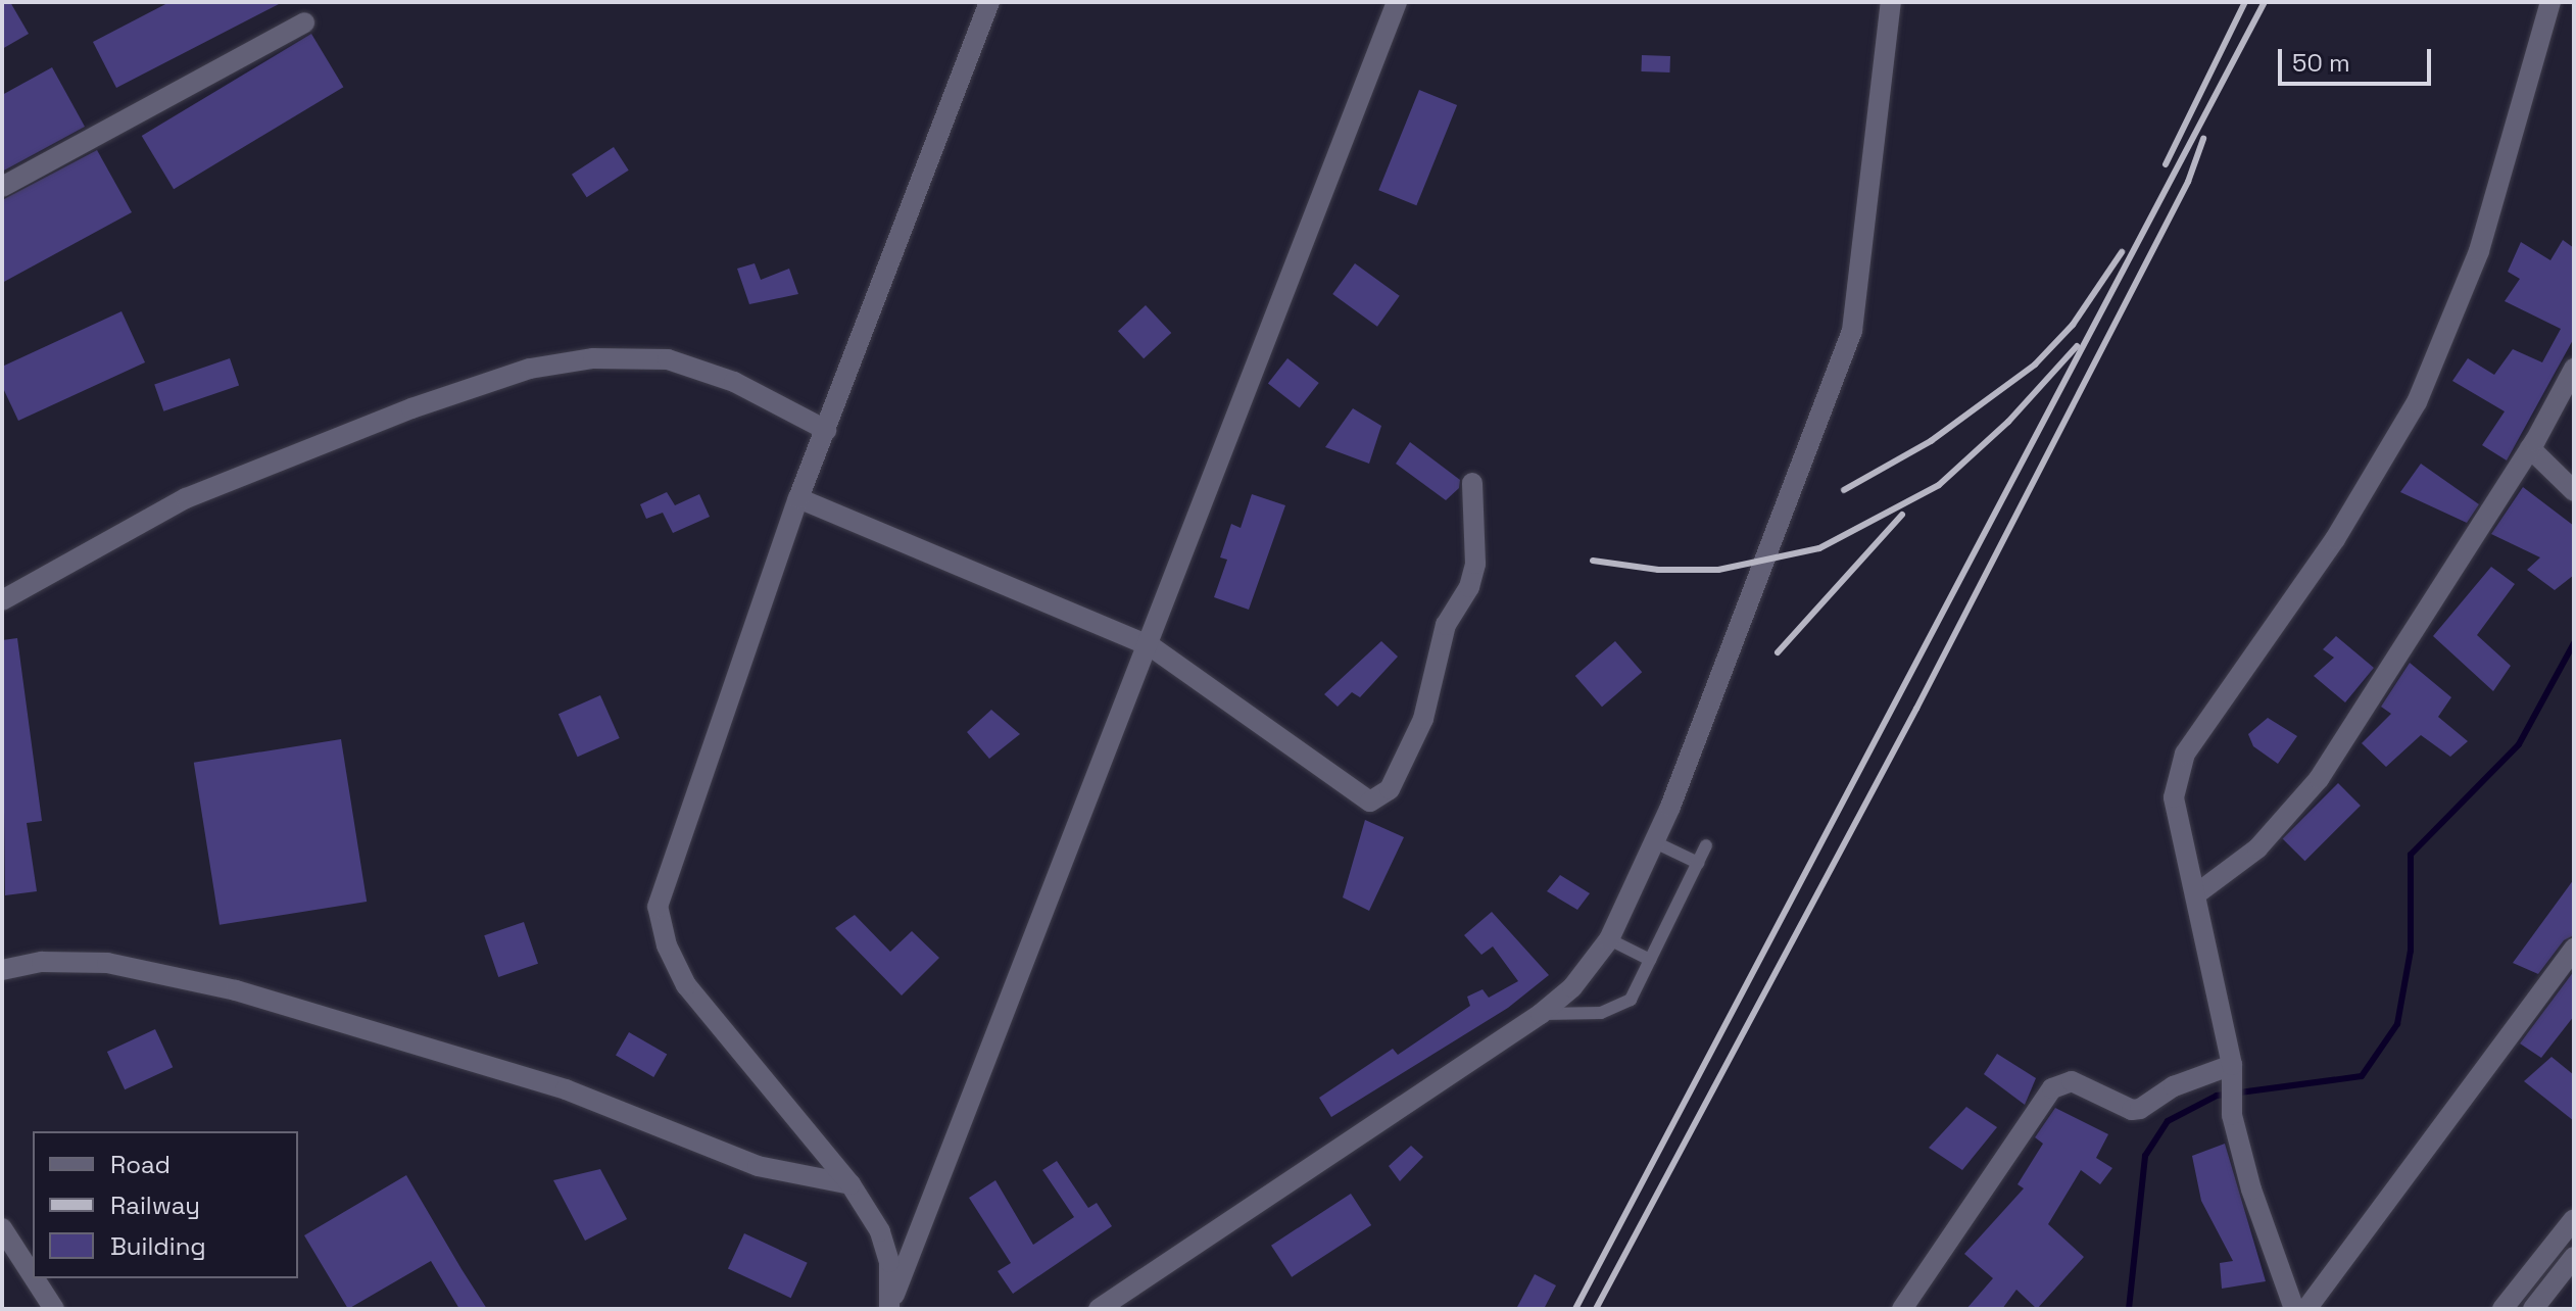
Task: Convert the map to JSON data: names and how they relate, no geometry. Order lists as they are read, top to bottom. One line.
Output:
{"legend":["Road","Railway","Building"],"scale_bar":"50 m"}
